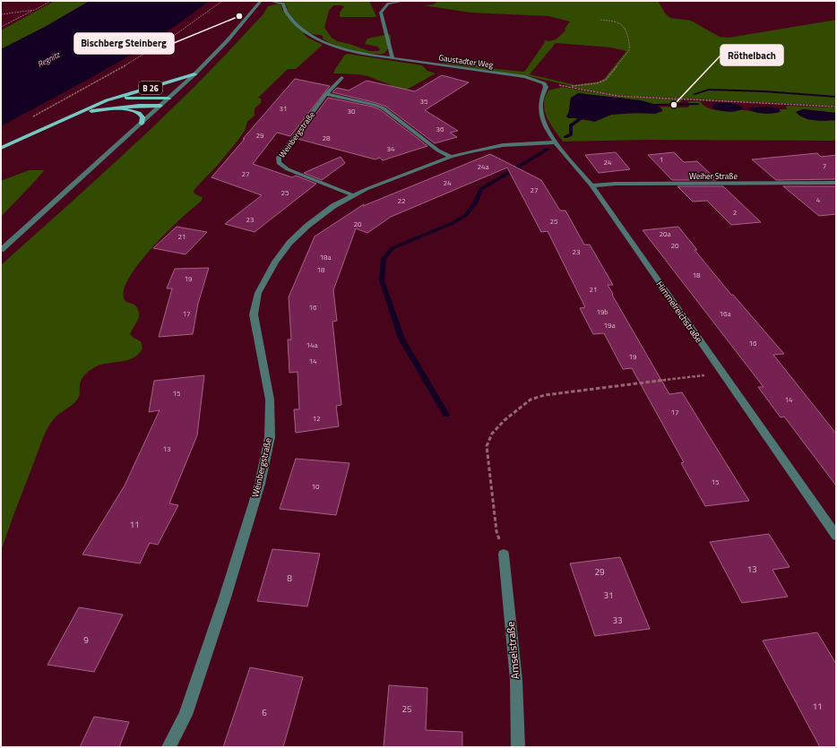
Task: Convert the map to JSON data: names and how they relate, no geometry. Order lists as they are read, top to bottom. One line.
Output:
{"streets":{"main road":["B 26"],"street":["Gaustadter Weg","Weinbergstraße","Weiher Straße","Himmelreichstraße","Amselstraße"]},"crossings":[["Gaustadter Weg","Himmelreichstraße"],["Weinbergstraße","Himmelreichstraße"],["Weiher Straße","Himmelreichstraße"]],"water":["Regnitz"],"places":["Bischberg Steinberg","Röthelbach"],"house_numbers":["35","31","30","36","29","28","34","1","24","7","24a","27","24","27","25","4","22","2","23","25","20","20a","21","20","23","18a","18","18","19","21","16","19b","17","16a","19a","16","14a","19","14","15","14","17","12","13","15","10","11","13","29","8","31","33","9","11","25","6"]}
